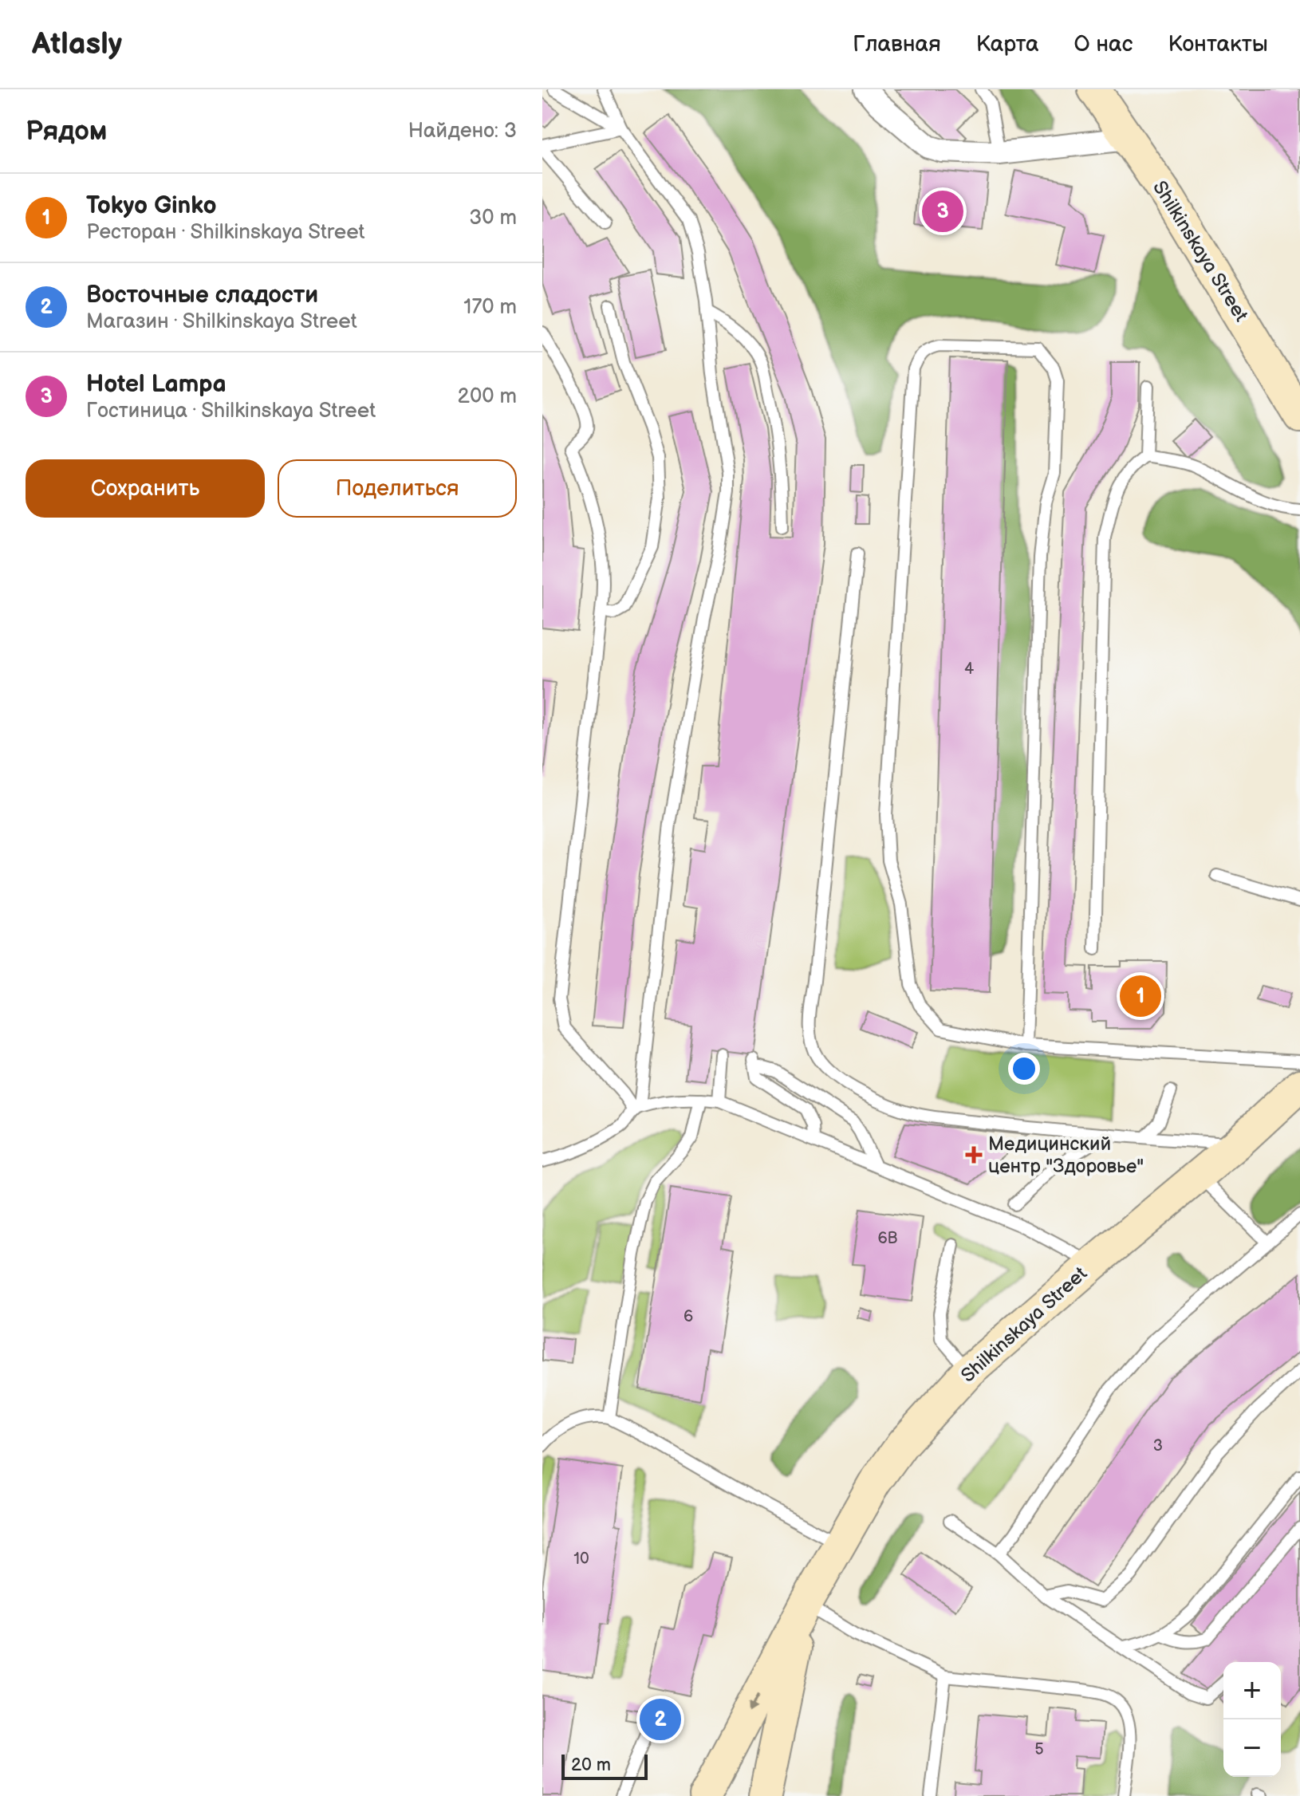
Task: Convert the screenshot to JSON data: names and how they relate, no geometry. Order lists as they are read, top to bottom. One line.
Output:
{"streets":{"main road":["Shilkinskaya Street"]},"places":{"health":["Медицинский центр \"Здоровье\""]},"house_numbers":["4","6В","6","3","10","5"],"scale_bar":"20 m","page":{"header":"Atlasly","nav":["Главная","Карта","О нас","Контакты"],"heading":["Рядом","Найдено: 3"],"list":[{"mark":"1","name":"Tokyo Ginko","note":"Ресторан · Shilkinskaya Street","value":"30 m"},{"mark":"2","name":"Восточные сладости","note":"Магазин · Shilkinskaya Street","value":"170 m"},{"mark":"3","name":"Hotel Lampa","note":"Гостиница · Shilkinskaya Street","value":"200 m"}],"pins":["3","1","2"],"buttons":["Сохранить","Поделиться"],"map_buttons":["+","−"],"scale":"20 m"}}
